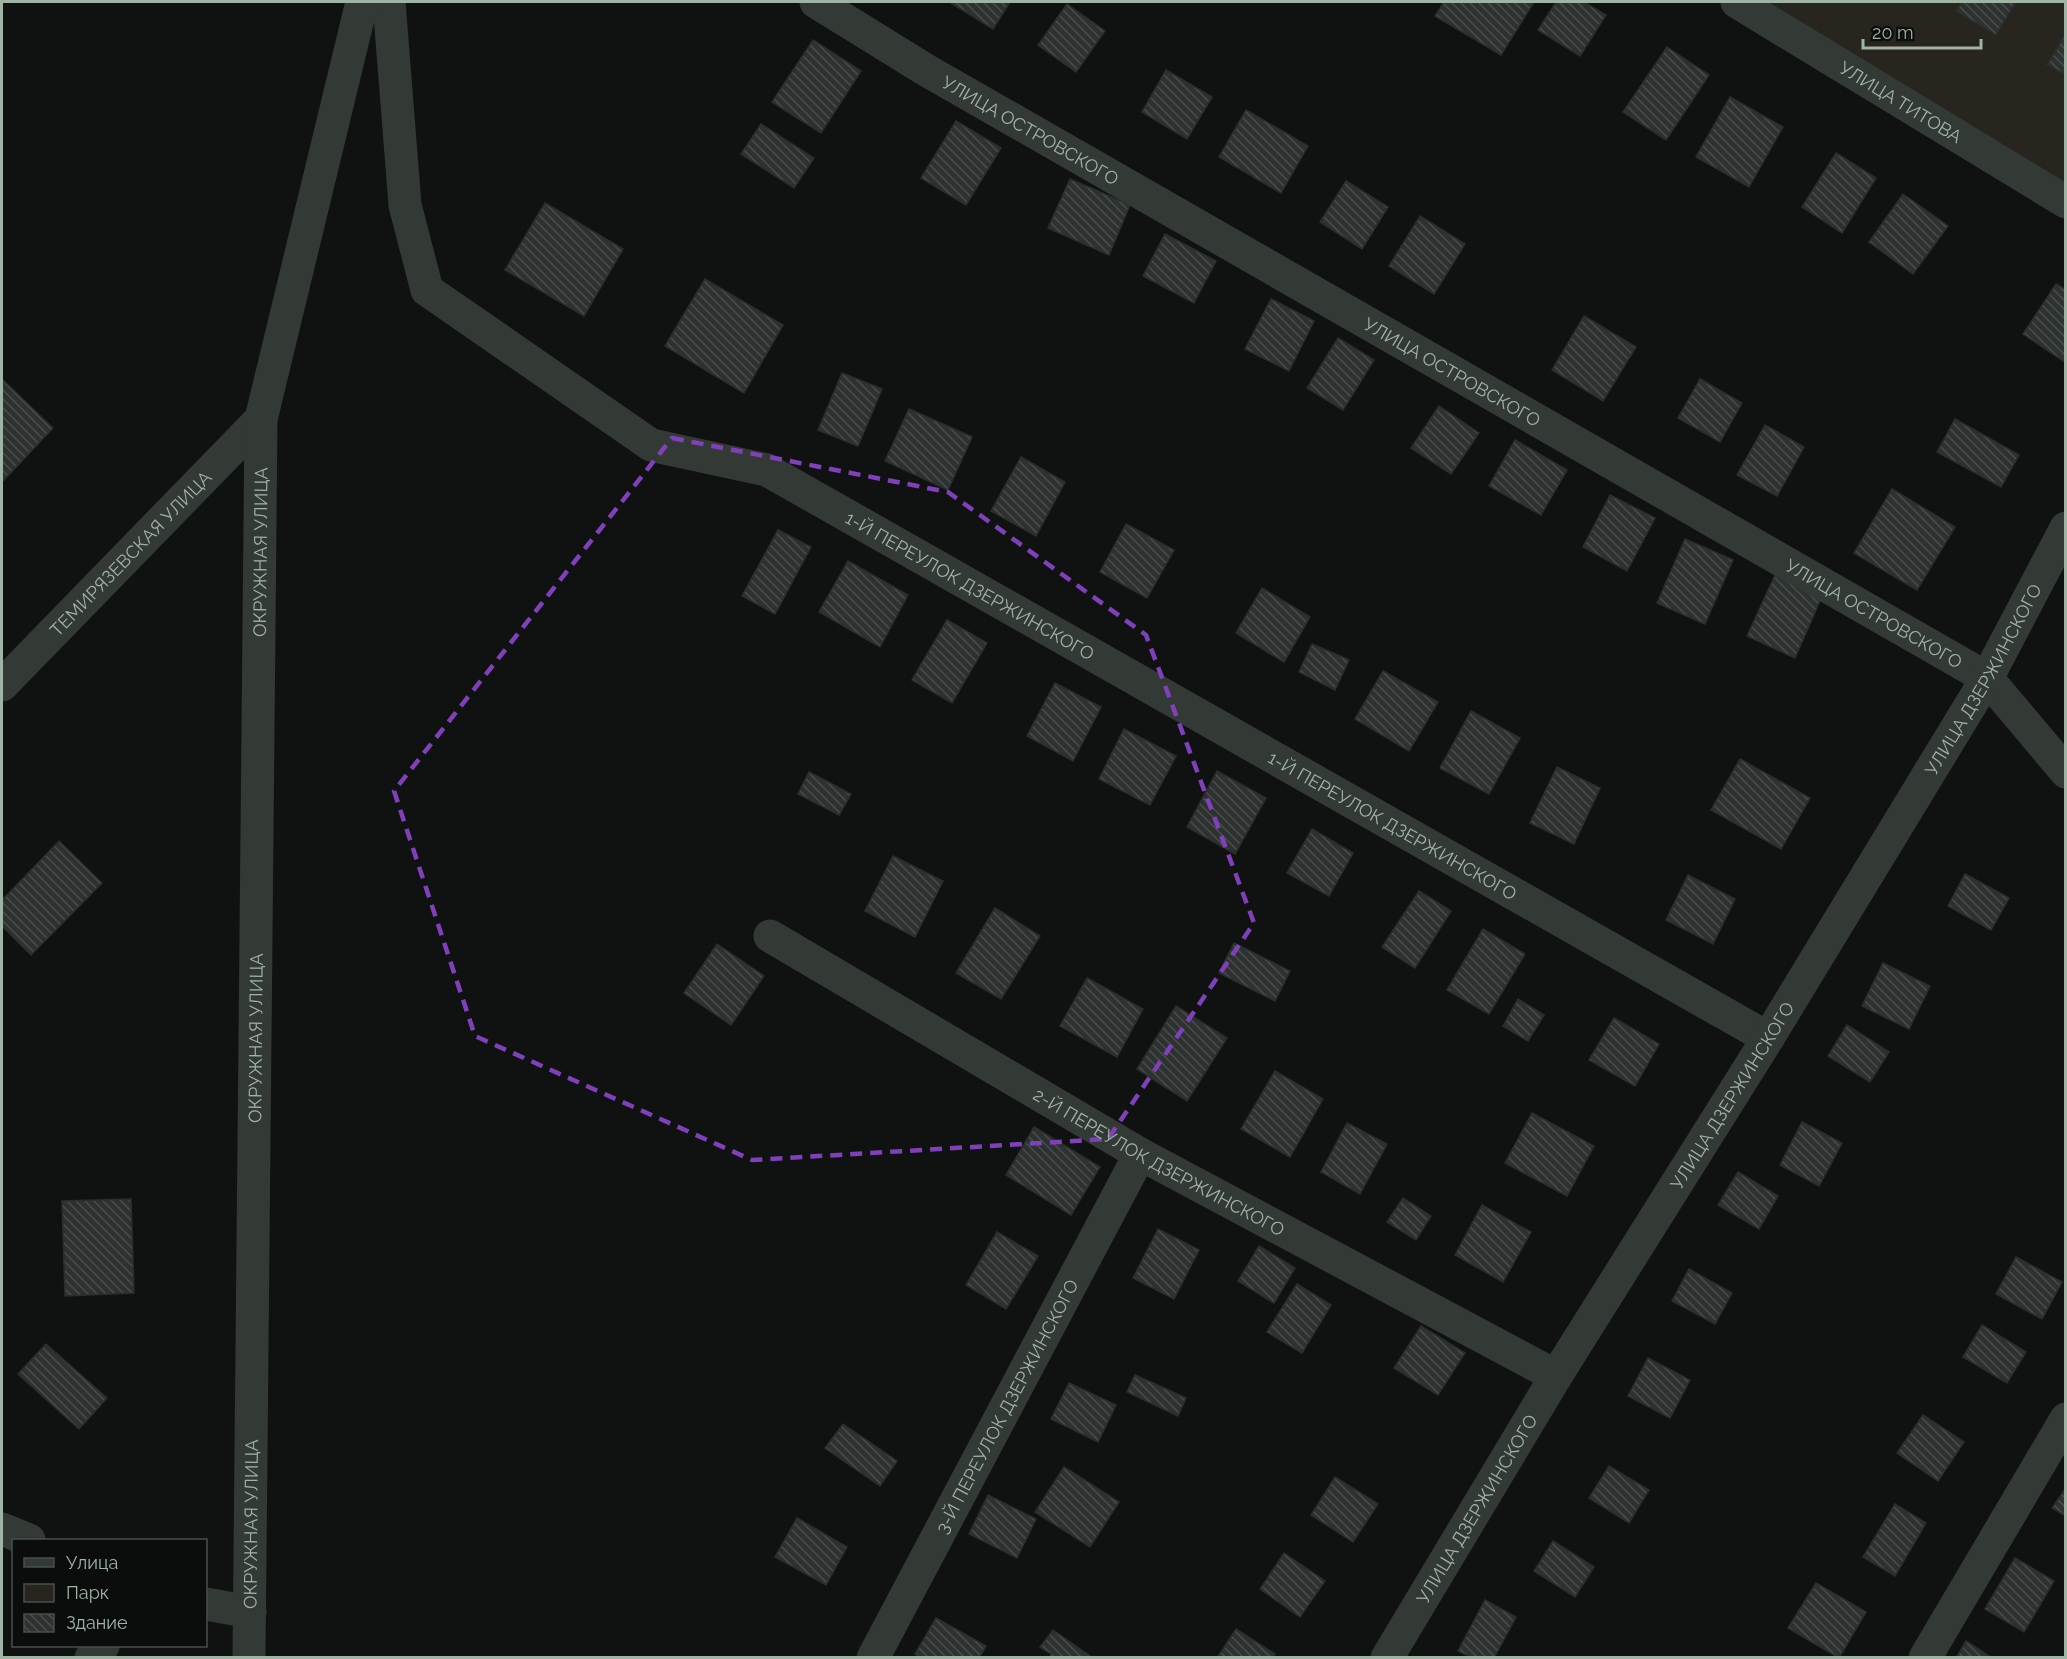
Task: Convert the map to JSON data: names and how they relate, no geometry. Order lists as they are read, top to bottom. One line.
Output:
{"streets":{"street":["УЛИЦА ТИТОВА","УЛИЦА ОСТРОВСКОГО","ТЕМИРЯЗЕВСКАЯ УЛИЦА","ОКРУЖНАЯ УЛИЦА","1-Й ПЕРЕУЛОК ДЗЕРЖИНСКОГО","УЛИЦА ДЗЕРЖИНСКОГО","2-Й ПЕРЕУЛОК ДЗЕРЖИНСКОГО","3-Й ПЕРЕУЛОК ДЗЕРЖИНСКОГО"]},"crossings":[["УЛИЦА ОСТРОВСКОГО","УЛИЦА ДЗЕРЖИНСКОГО"],["ТЕМИРЯЗЕВСКАЯ УЛИЦА","ОКРУЖНАЯ УЛИЦА"],["1-Й ПЕРЕУЛОК ДЗЕРЖИНСКОГО","УЛИЦА ДЗЕРЖИНСКОГО"],["УЛИЦА ДЗЕРЖИНСКОГО","2-Й ПЕРЕУЛОК ДЗЕРЖИНСКОГО"],["2-Й ПЕРЕУЛОК ДЗЕРЖИНСКОГО","3-Й ПЕРЕУЛОК ДЗЕРЖИНСКОГО"]],"legend":["Улица","Парк","Здание"],"scale_bar":"20 m"}
